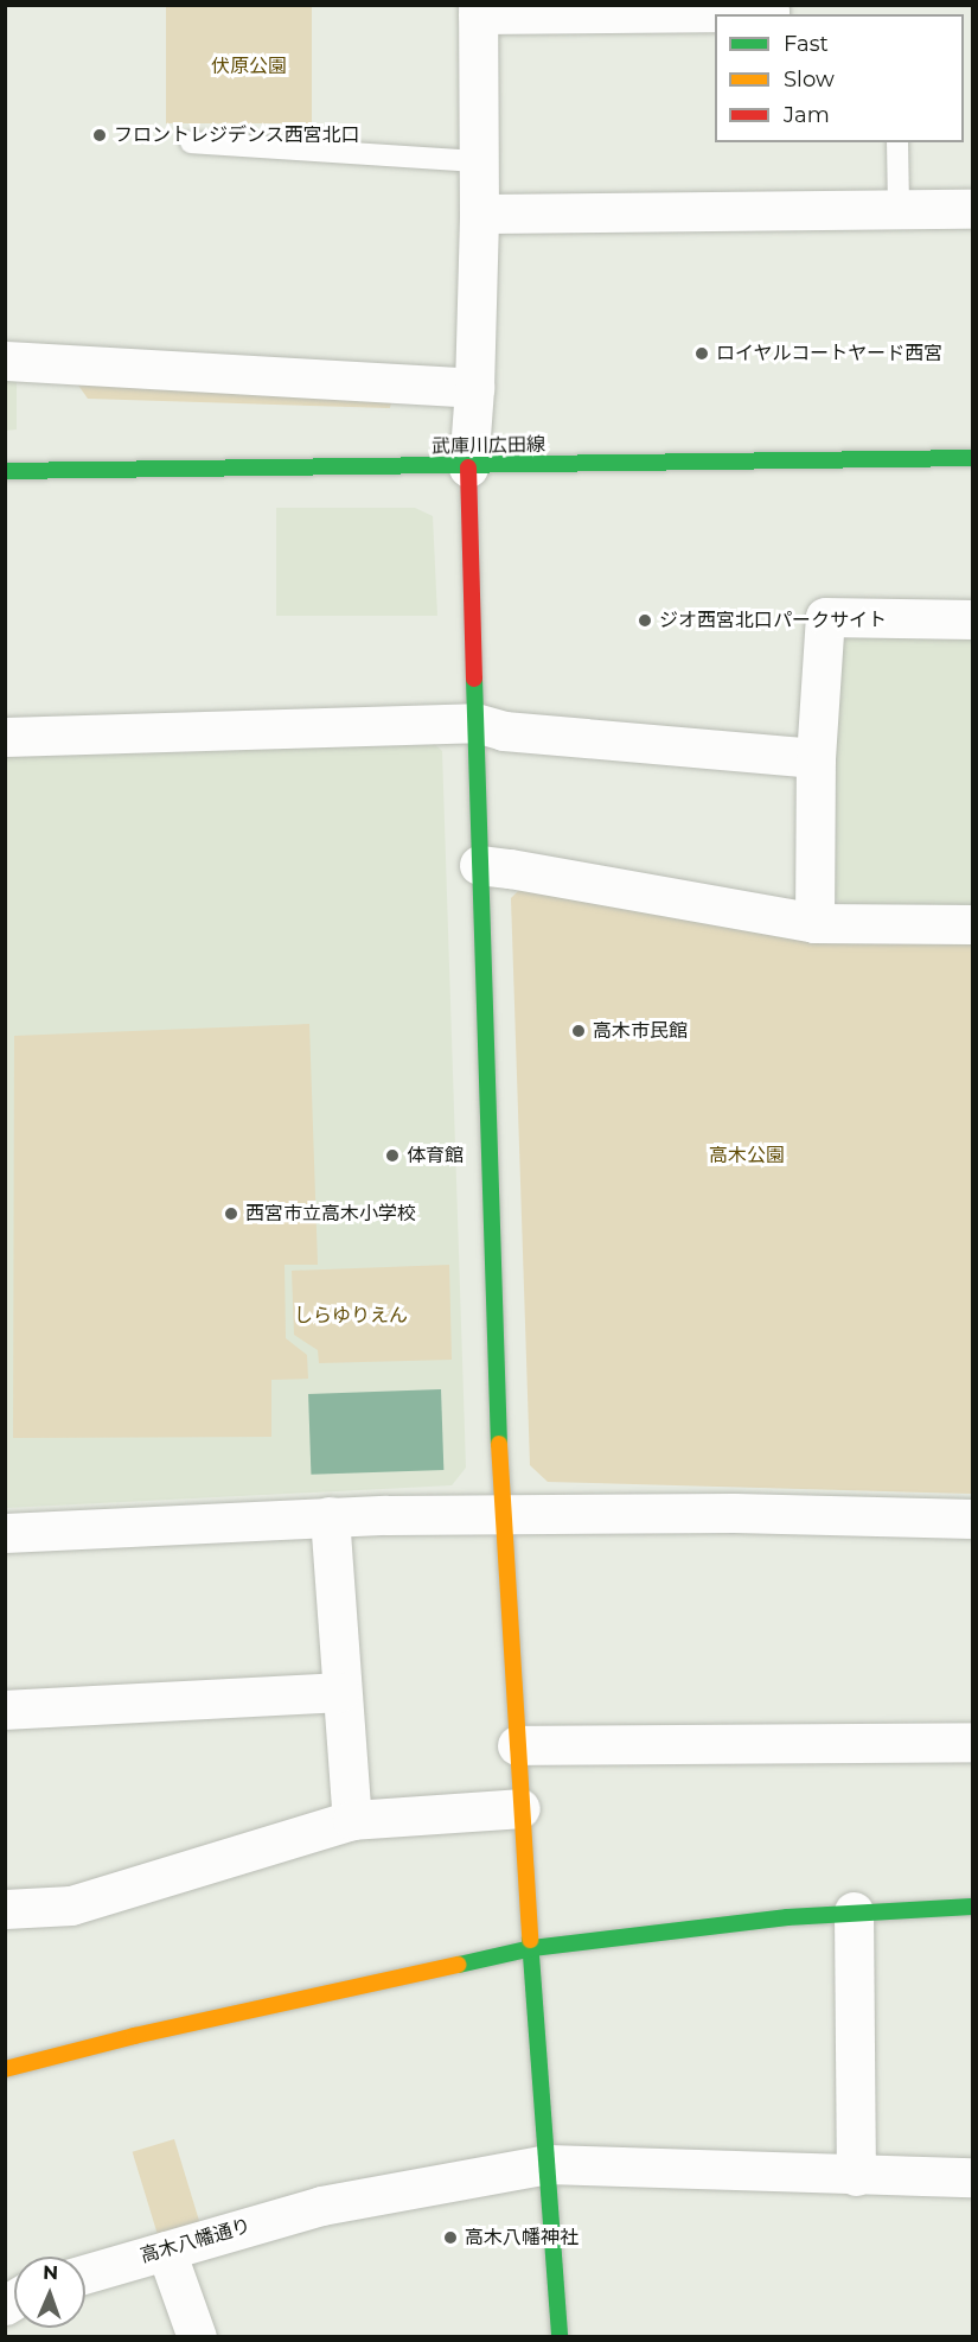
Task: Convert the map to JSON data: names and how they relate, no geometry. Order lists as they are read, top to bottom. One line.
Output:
{"streets":{"street":["武庫川広田線","高木八幡通り"]},"parks":["伏原公園","高木公園","しらゆりえん"],"places":["フロントレジデンス西宮北口","ロイヤルコートヤード西宮","ジオ西宮北口パークサイト","高木市民館","体育館","西宮市立高木小学校","高木八幡神社"],"legend":["Fast","Slow","Jam"],"north":"top"}
